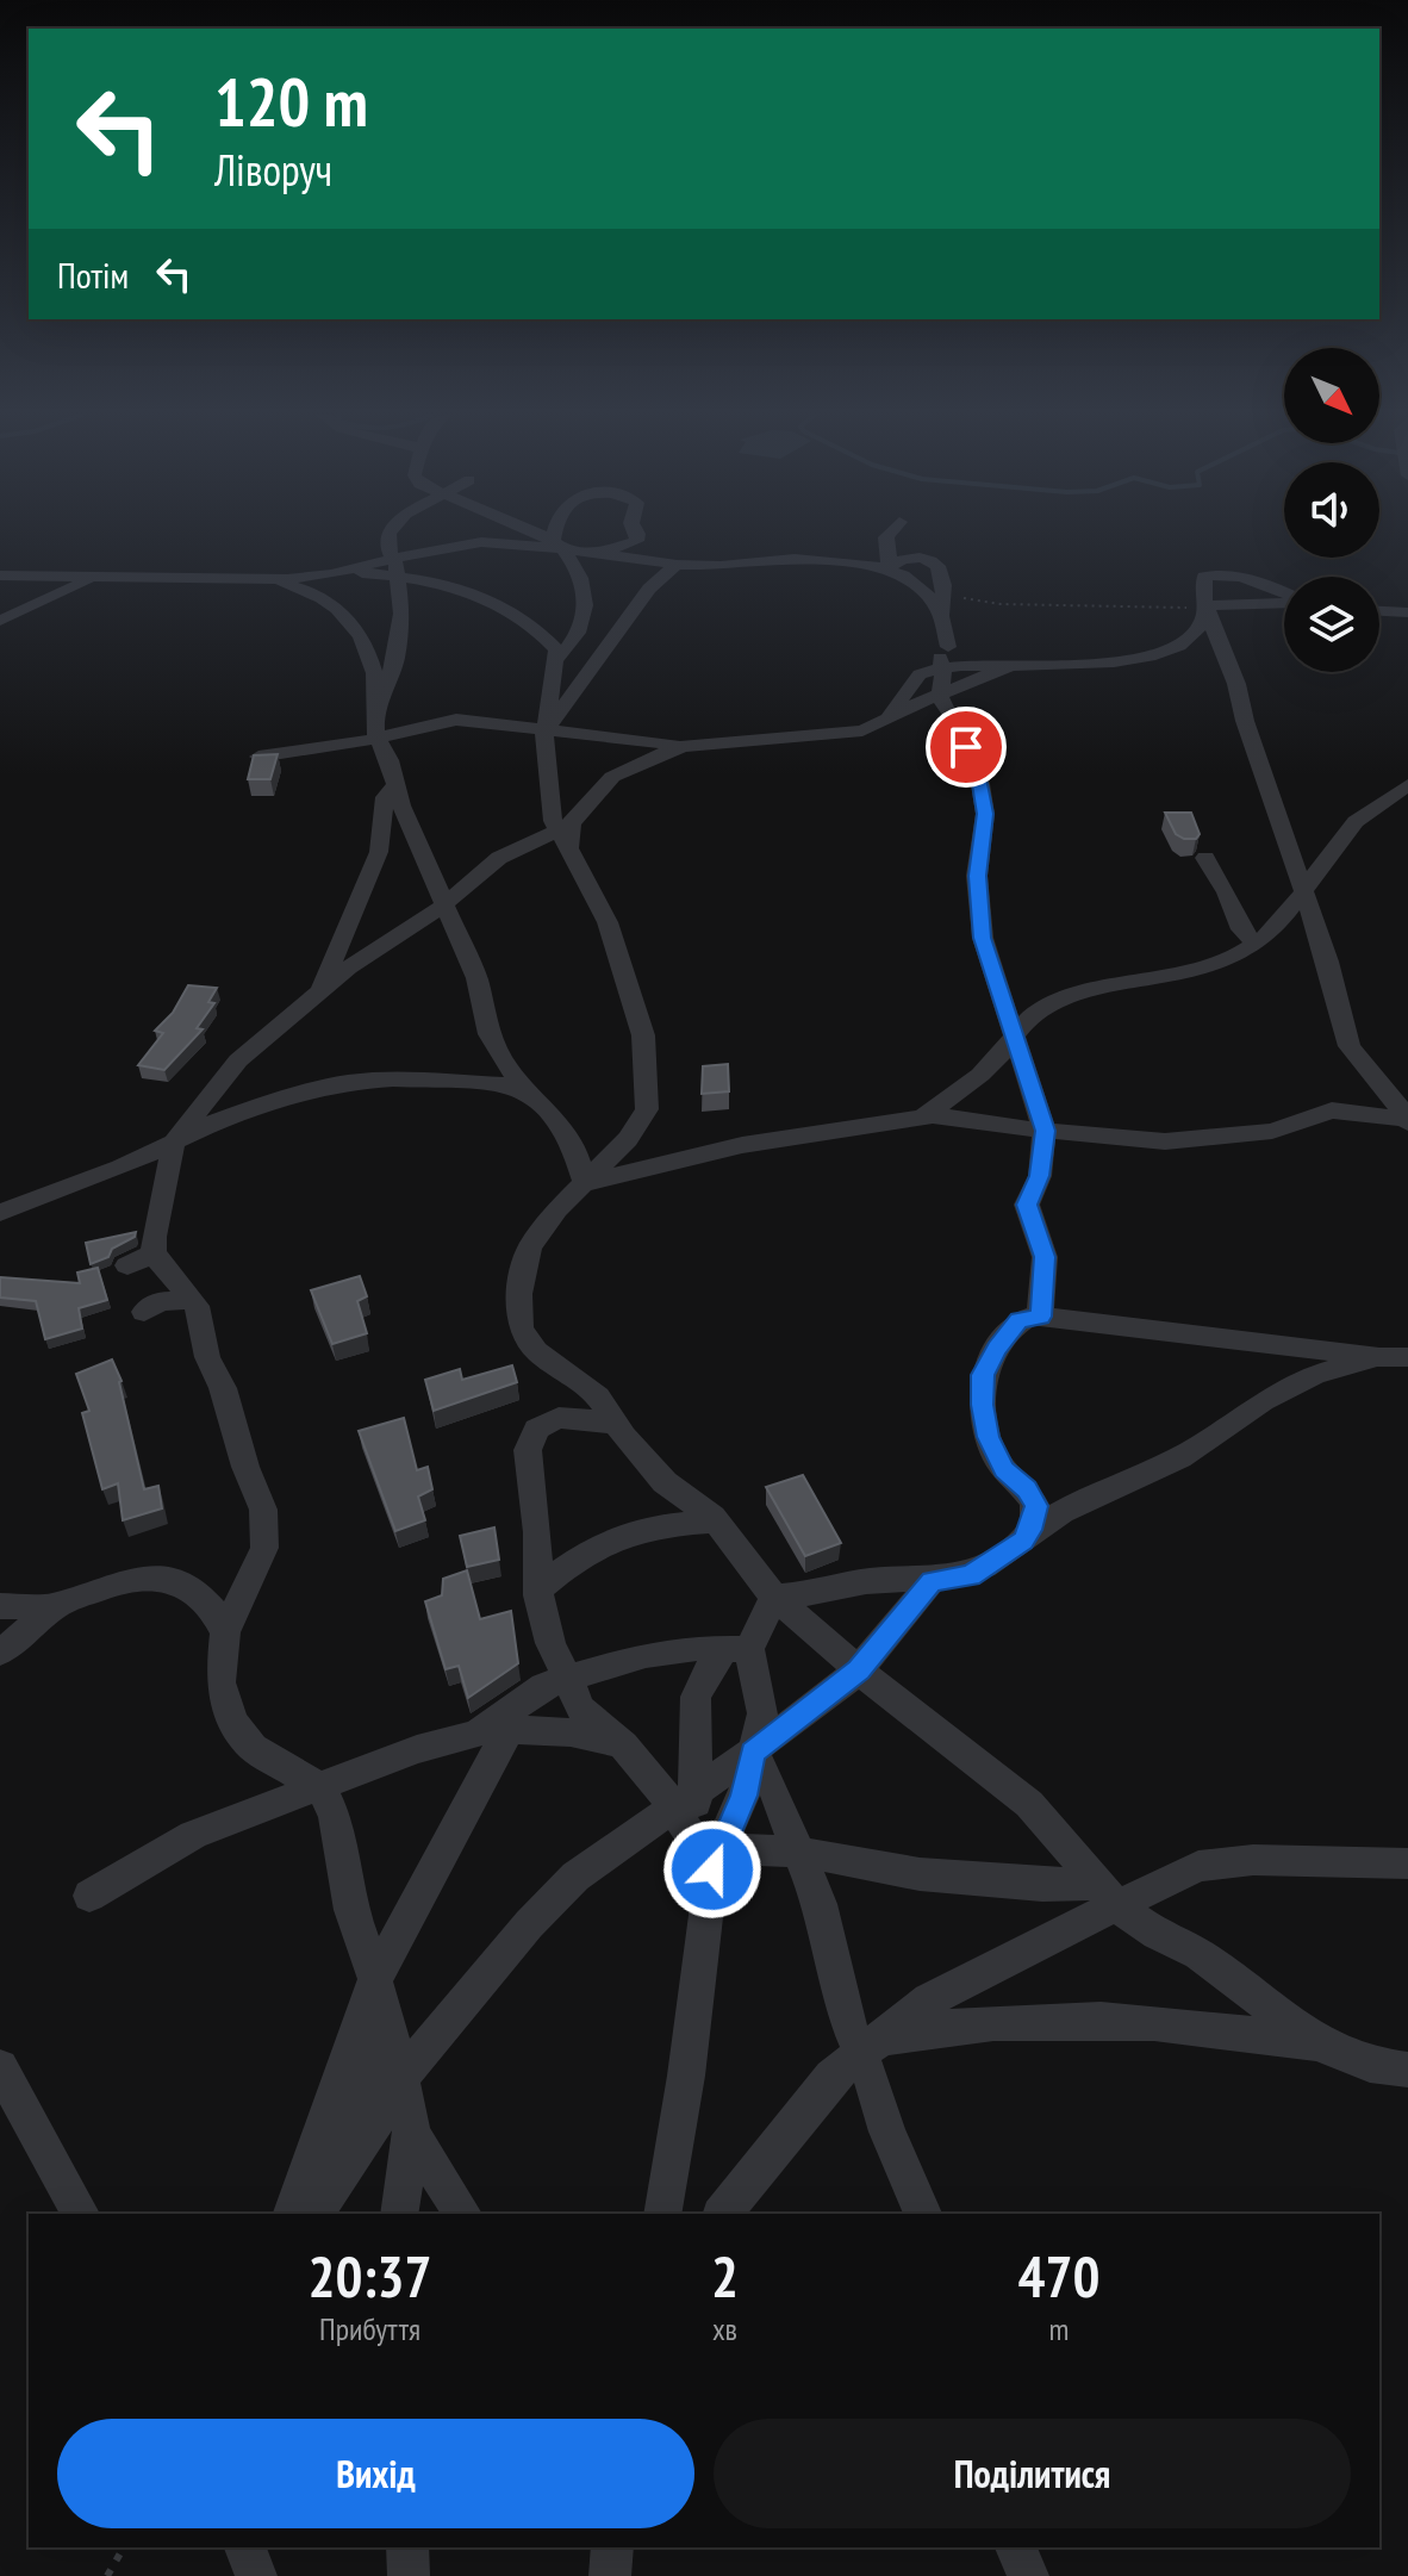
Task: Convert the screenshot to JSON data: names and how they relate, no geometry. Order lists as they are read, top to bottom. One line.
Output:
{"north":"bottom right","page":{"turn":["120 m","Ліворуч"],"then":"Потім","eta":["20:37","Прибуття","2","хв","470","m"],"buttons":["Вихід","Поділитися"]}}
